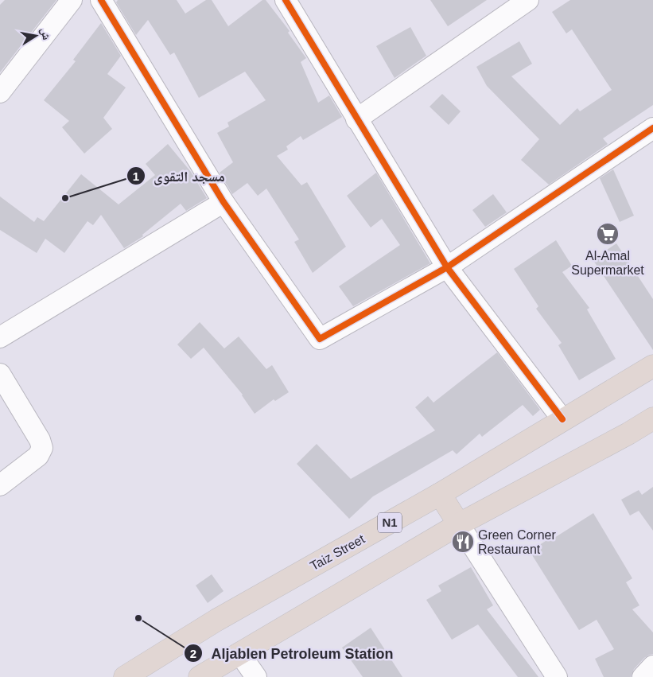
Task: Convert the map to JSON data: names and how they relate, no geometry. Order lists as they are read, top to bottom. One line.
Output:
{"streets":{"highway":["N1","Taiz Street"]},"places":{"other":["مسجد التقوى","Aljablen Petroleum Station"],"supermarket":["Al-Amal Supermarket"],"restaurant":["Green Corner Restaurant"]},"north":"right"}
